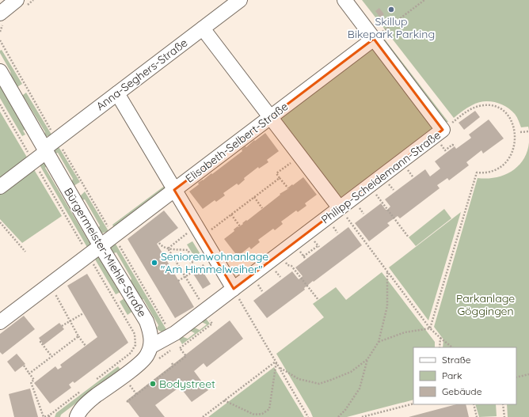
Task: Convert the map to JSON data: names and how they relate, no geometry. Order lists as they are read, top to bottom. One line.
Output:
{"streets":{"street":["Anna-Seghers-Straße","Elisabeth-Selbert-Straße","Philipp-Scheidemann-Straße","Bürgermeister-Miehle-Straße"]},"crossings":[["Anna-Seghers-Straße","Bürgermeister-Miehle-Straße"],["Elisabeth-Selbert-Straße","Philipp-Scheidemann-Straße"],["Elisabeth-Selbert-Straße","Bürgermeister-Miehle-Straße"],["Philipp-Scheidemann-Straße","Bürgermeister-Miehle-Straße"]],"parks":["Parkanlage Göggingen"],"places":["Skillup Bikepark Parking","Seniorenwohnanlage \"Am Himmelweiher\"","Bodystreet"],"legend":["Straße","Park","Gebäude"]}
